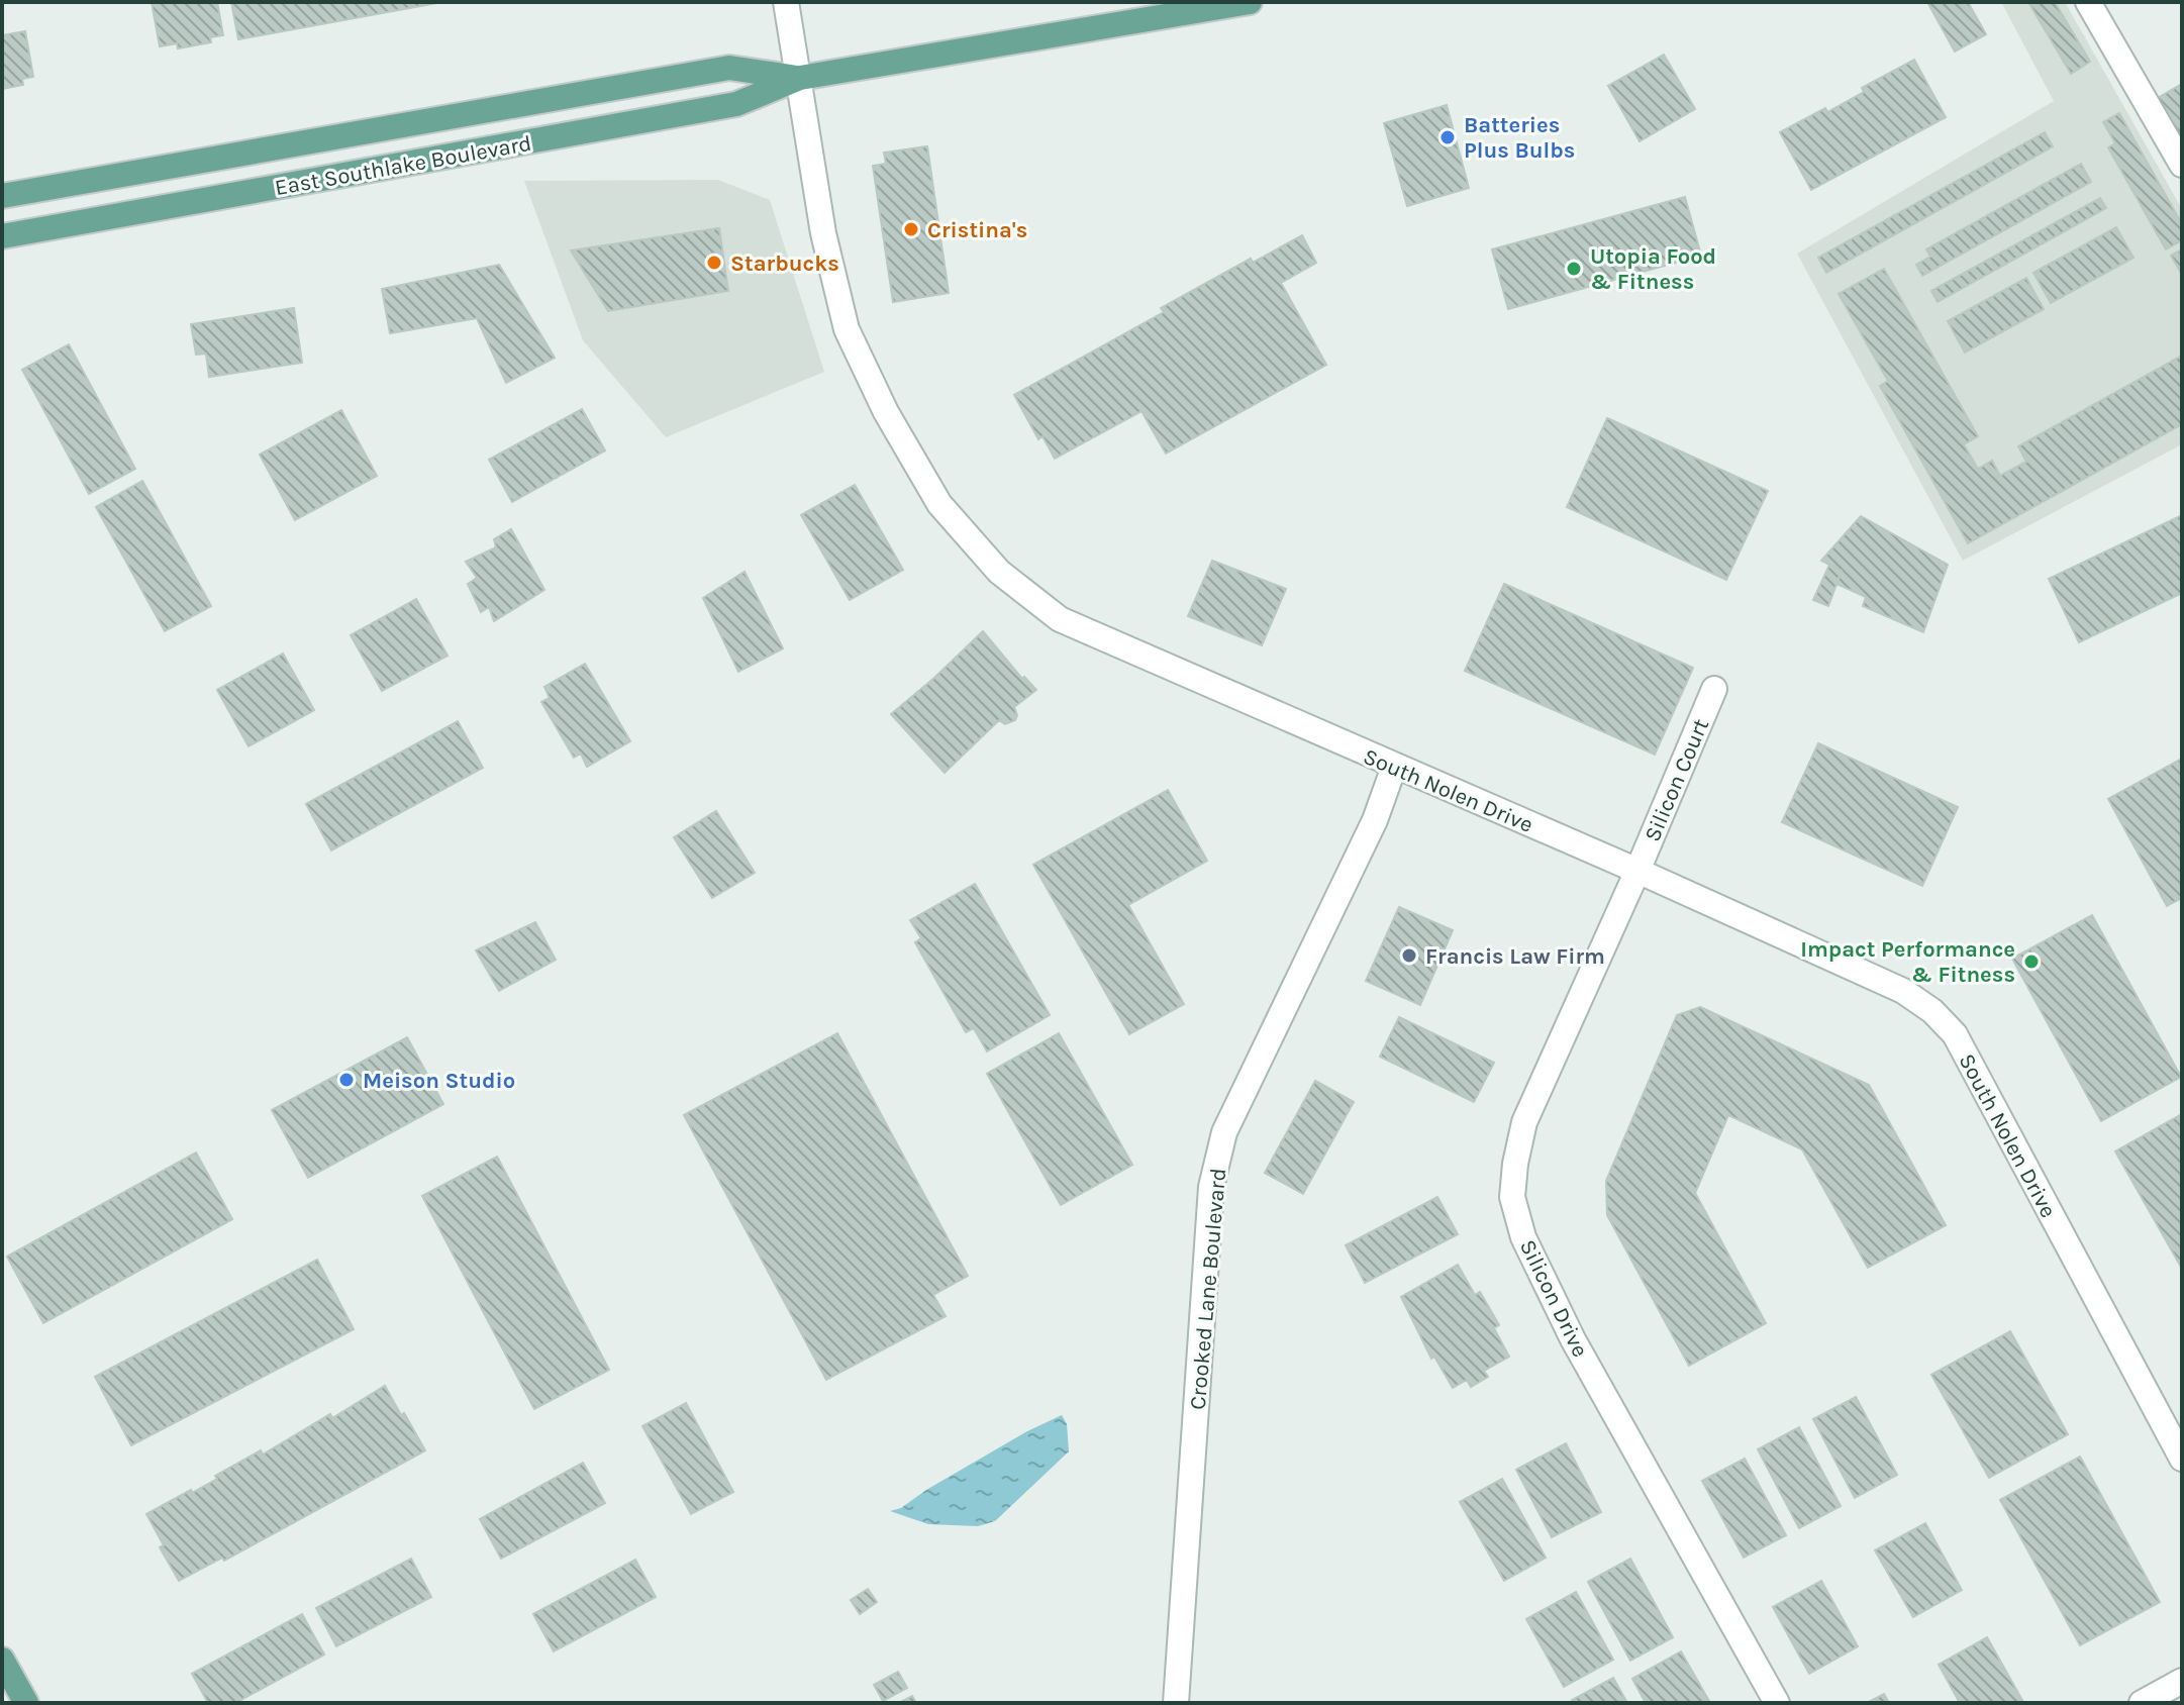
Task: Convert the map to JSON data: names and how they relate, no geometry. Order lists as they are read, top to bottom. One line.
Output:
{"streets":{"main road":["East Southlake Boulevard"],"street":["Silicon Court","South Nolen Drive","Crooked Lane Boulevard","Silicon Drive"]},"crossings":[["East Southlake Boulevard","South Nolen Drive"],["Silicon Court","South Nolen Drive"],["Silicon Court","Silicon Drive"],["South Nolen Drive","Crooked Lane Boulevard"],["South Nolen Drive","Silicon Drive"]],"places":["Batteries Plus Bulbs","Cristina's","Starbucks","Utopia Food & Fitness","Francis Law Firm","Impact Performance & Fitness","Meison Studio"]}
